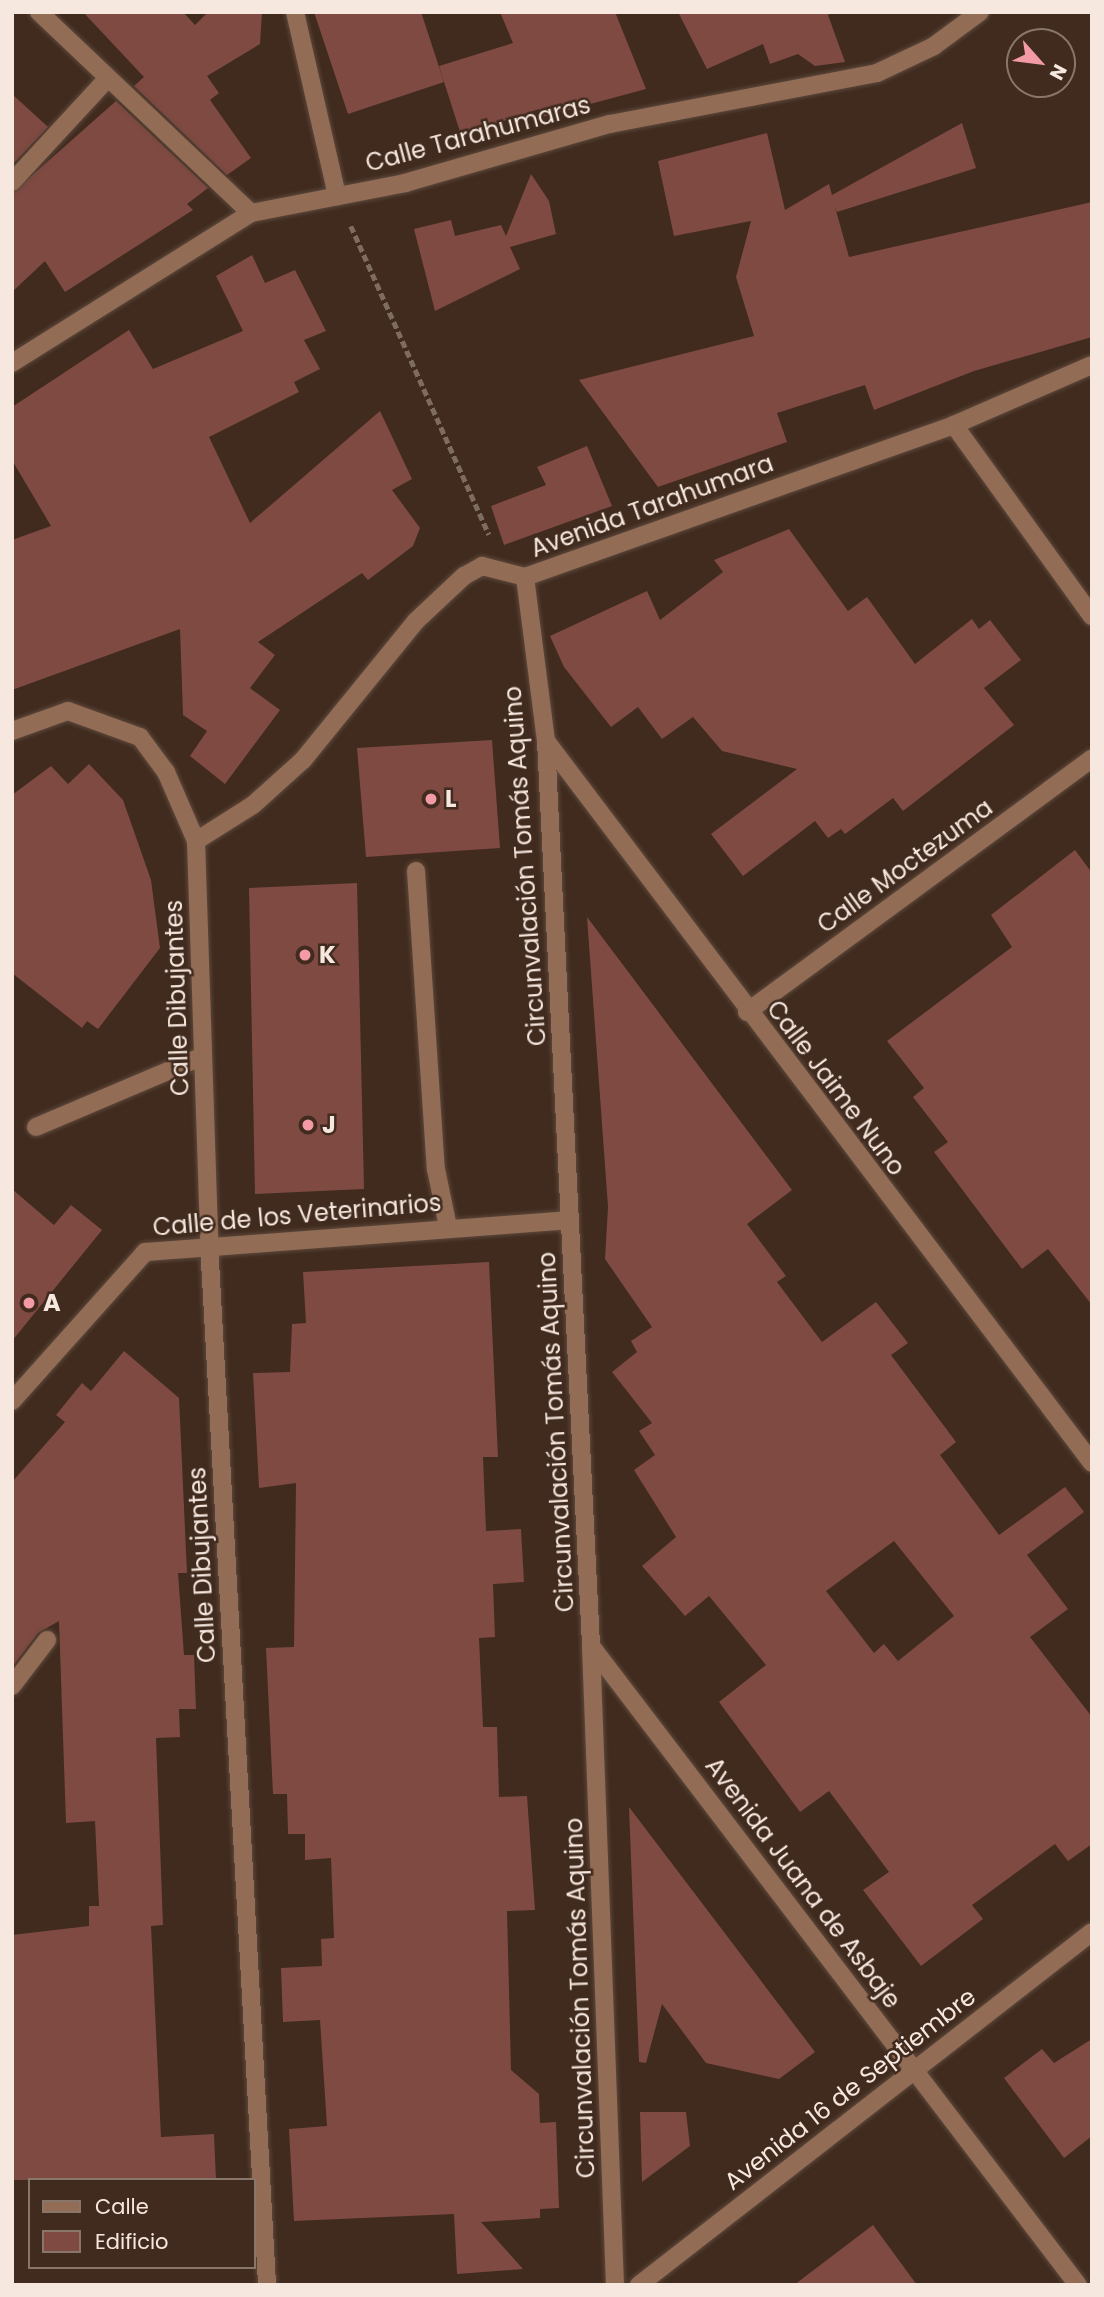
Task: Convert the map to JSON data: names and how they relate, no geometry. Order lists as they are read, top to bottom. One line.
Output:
{"streets":{"street":["Calle Tarahumaras","Avenida Tarahumara","Circunvalación Tomás Aquino","Calle Moctezuma","Calle Dibujantes","Calle Jaime Nuno","Calle de los Veterinarios","Avenida Juana de Asbaje","Avenida 16 de Septiembre"]},"crossings":[["Avenida Tarahumara","Circunvalación Tomás Aquino"],["Avenida Tarahumara","Calle Dibujantes"],["Circunvalación Tomás Aquino","Calle Jaime Nuno"],["Circunvalación Tomás Aquino","Calle de los Veterinarios"],["Circunvalación Tomás Aquino","Avenida Juana de Asbaje"],["Calle Moctezuma","Calle Jaime Nuno"],["Calle Dibujantes","Calle de los Veterinarios"],["Avenida Juana de Asbaje","Avenida 16 de Septiembre"]],"places":["L","K","J","A"],"legend":["Calle","Edificio"],"north":"bottom right"}
